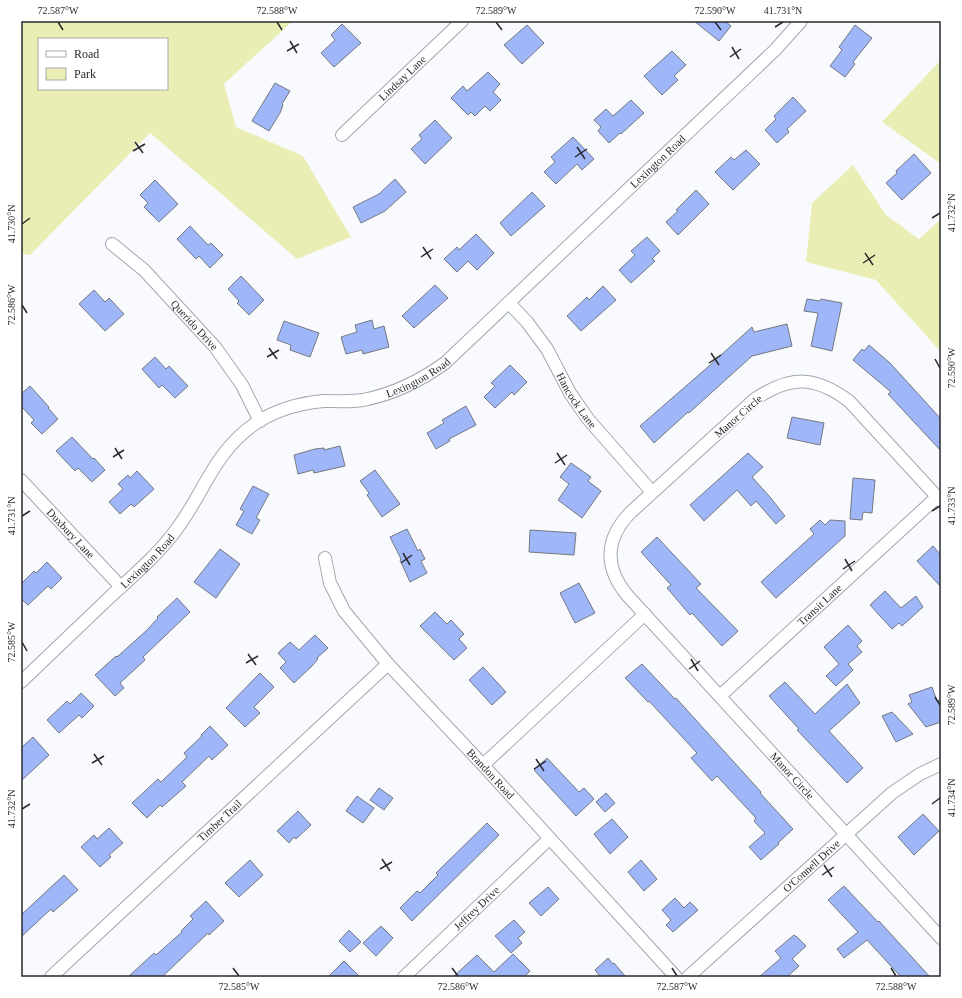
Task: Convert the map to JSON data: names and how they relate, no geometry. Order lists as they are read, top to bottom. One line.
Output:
{"streets":{"street":["Lindsay Lane","Lexington Road","Querido Drive","Hancock Lane","Manor Circle","Duxbury Lane","Transit Lane","Brandon Road","Timber Trail","O'Connell Drive","Jeffrey Drive"]},"crossings":[["Lexington Road","Querido Drive"],["Lexington Road","Hancock Lane"],["Lexington Road","Duxbury Lane"],["Hancock Lane","Manor Circle"],["Manor Circle","Transit Lane"],["Manor Circle","O'Connell Drive"],["Brandon Road","Timber Trail"],["Brandon Road","Jeffrey Drive"]],"legend":["Road","Park"],"coordinates":["72.587°W","72.588°W","72.589°W","72.590°W","41.731°N","41.732°N","41.730°N","72.586°W","41.733°N","72.585°W","41.734°N"]}
